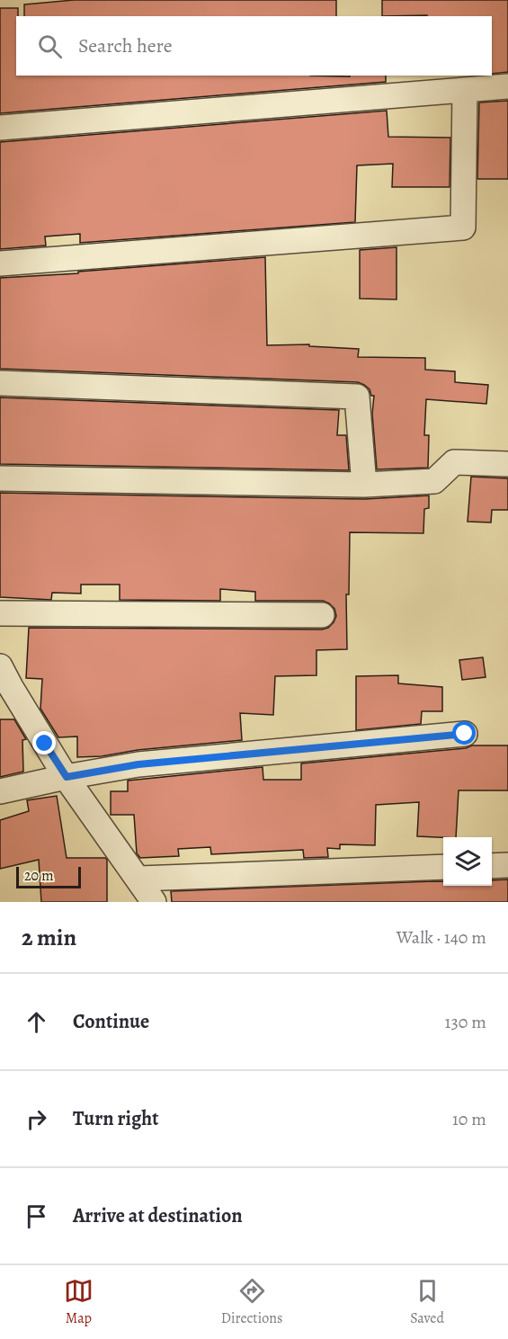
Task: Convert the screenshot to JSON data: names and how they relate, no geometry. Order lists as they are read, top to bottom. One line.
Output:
{"scale_bar":"20 m","page":{"search":"Search here","scale":"20 m","heading":["2 min","Walk · 140 m"],"list":[["Continue","130 m"],["Turn right","10 m"],"Arrive at destination"],"nav":["Map","Directions","Saved"]}}
